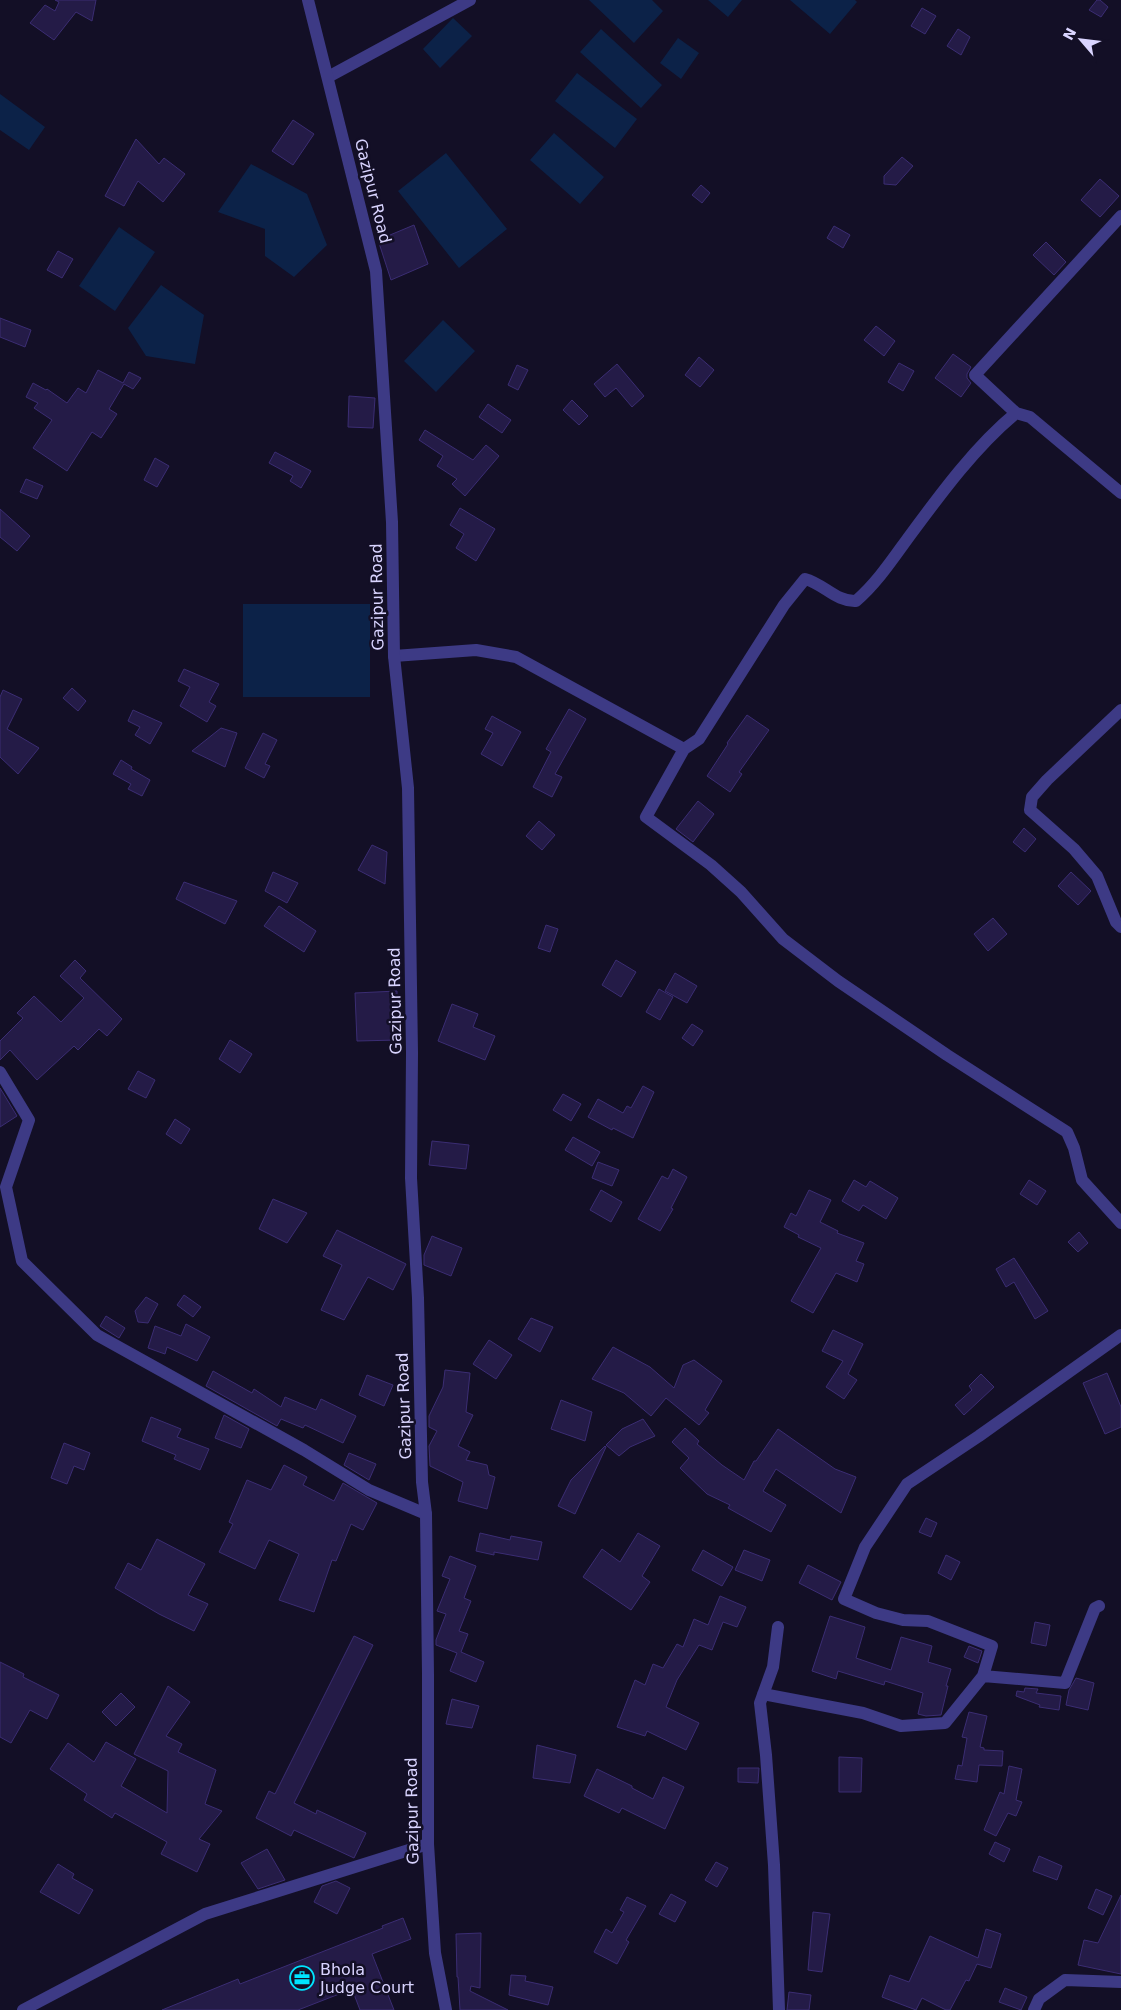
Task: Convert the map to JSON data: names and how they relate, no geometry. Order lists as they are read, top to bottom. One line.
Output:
{"streets":{"street":["Gazipur Road"]},"places":{"office":["Bhola Judge Court"]},"north":"top left"}
